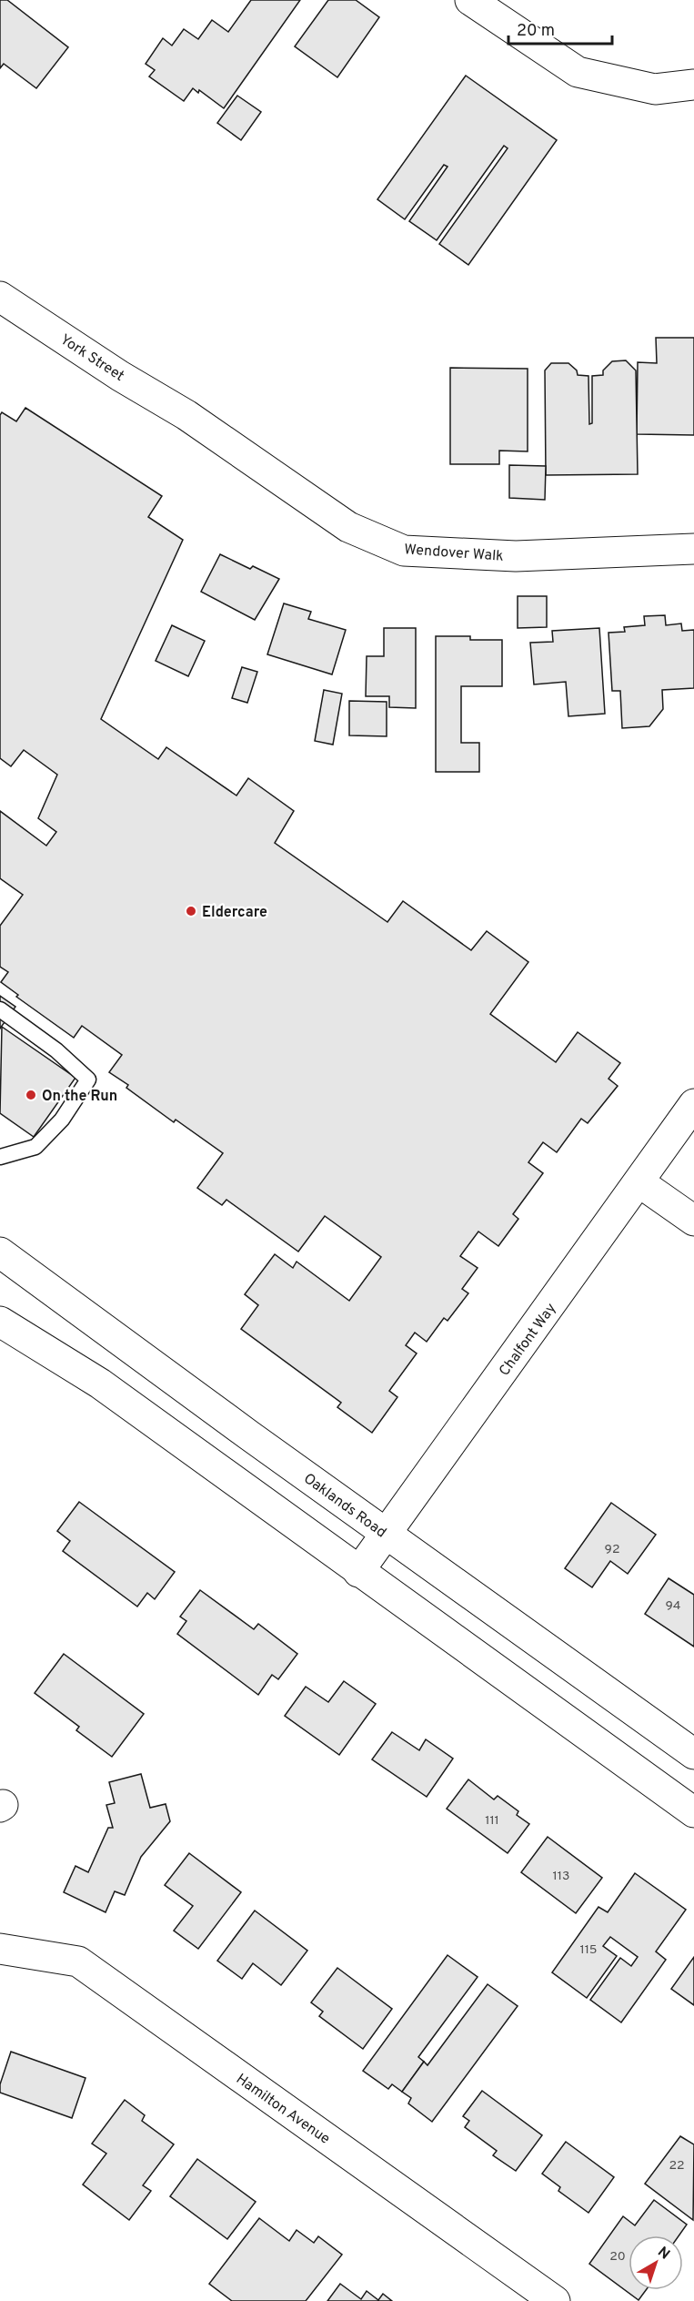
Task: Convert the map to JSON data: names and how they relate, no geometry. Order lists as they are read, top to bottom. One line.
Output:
{"streets":{"street":["York Street","Wendover Walk","Chalfont Way","Oaklands Road","Hamilton Avenue"]},"crossings":[["York Street","Wendover Walk"],["Chalfont Way","Oaklands Road"]],"places":["Eldercare","On the Run"],"house_numbers":["92","94","111","113","115","22","20"],"scale_bar":"20 m","north":"top right"}
